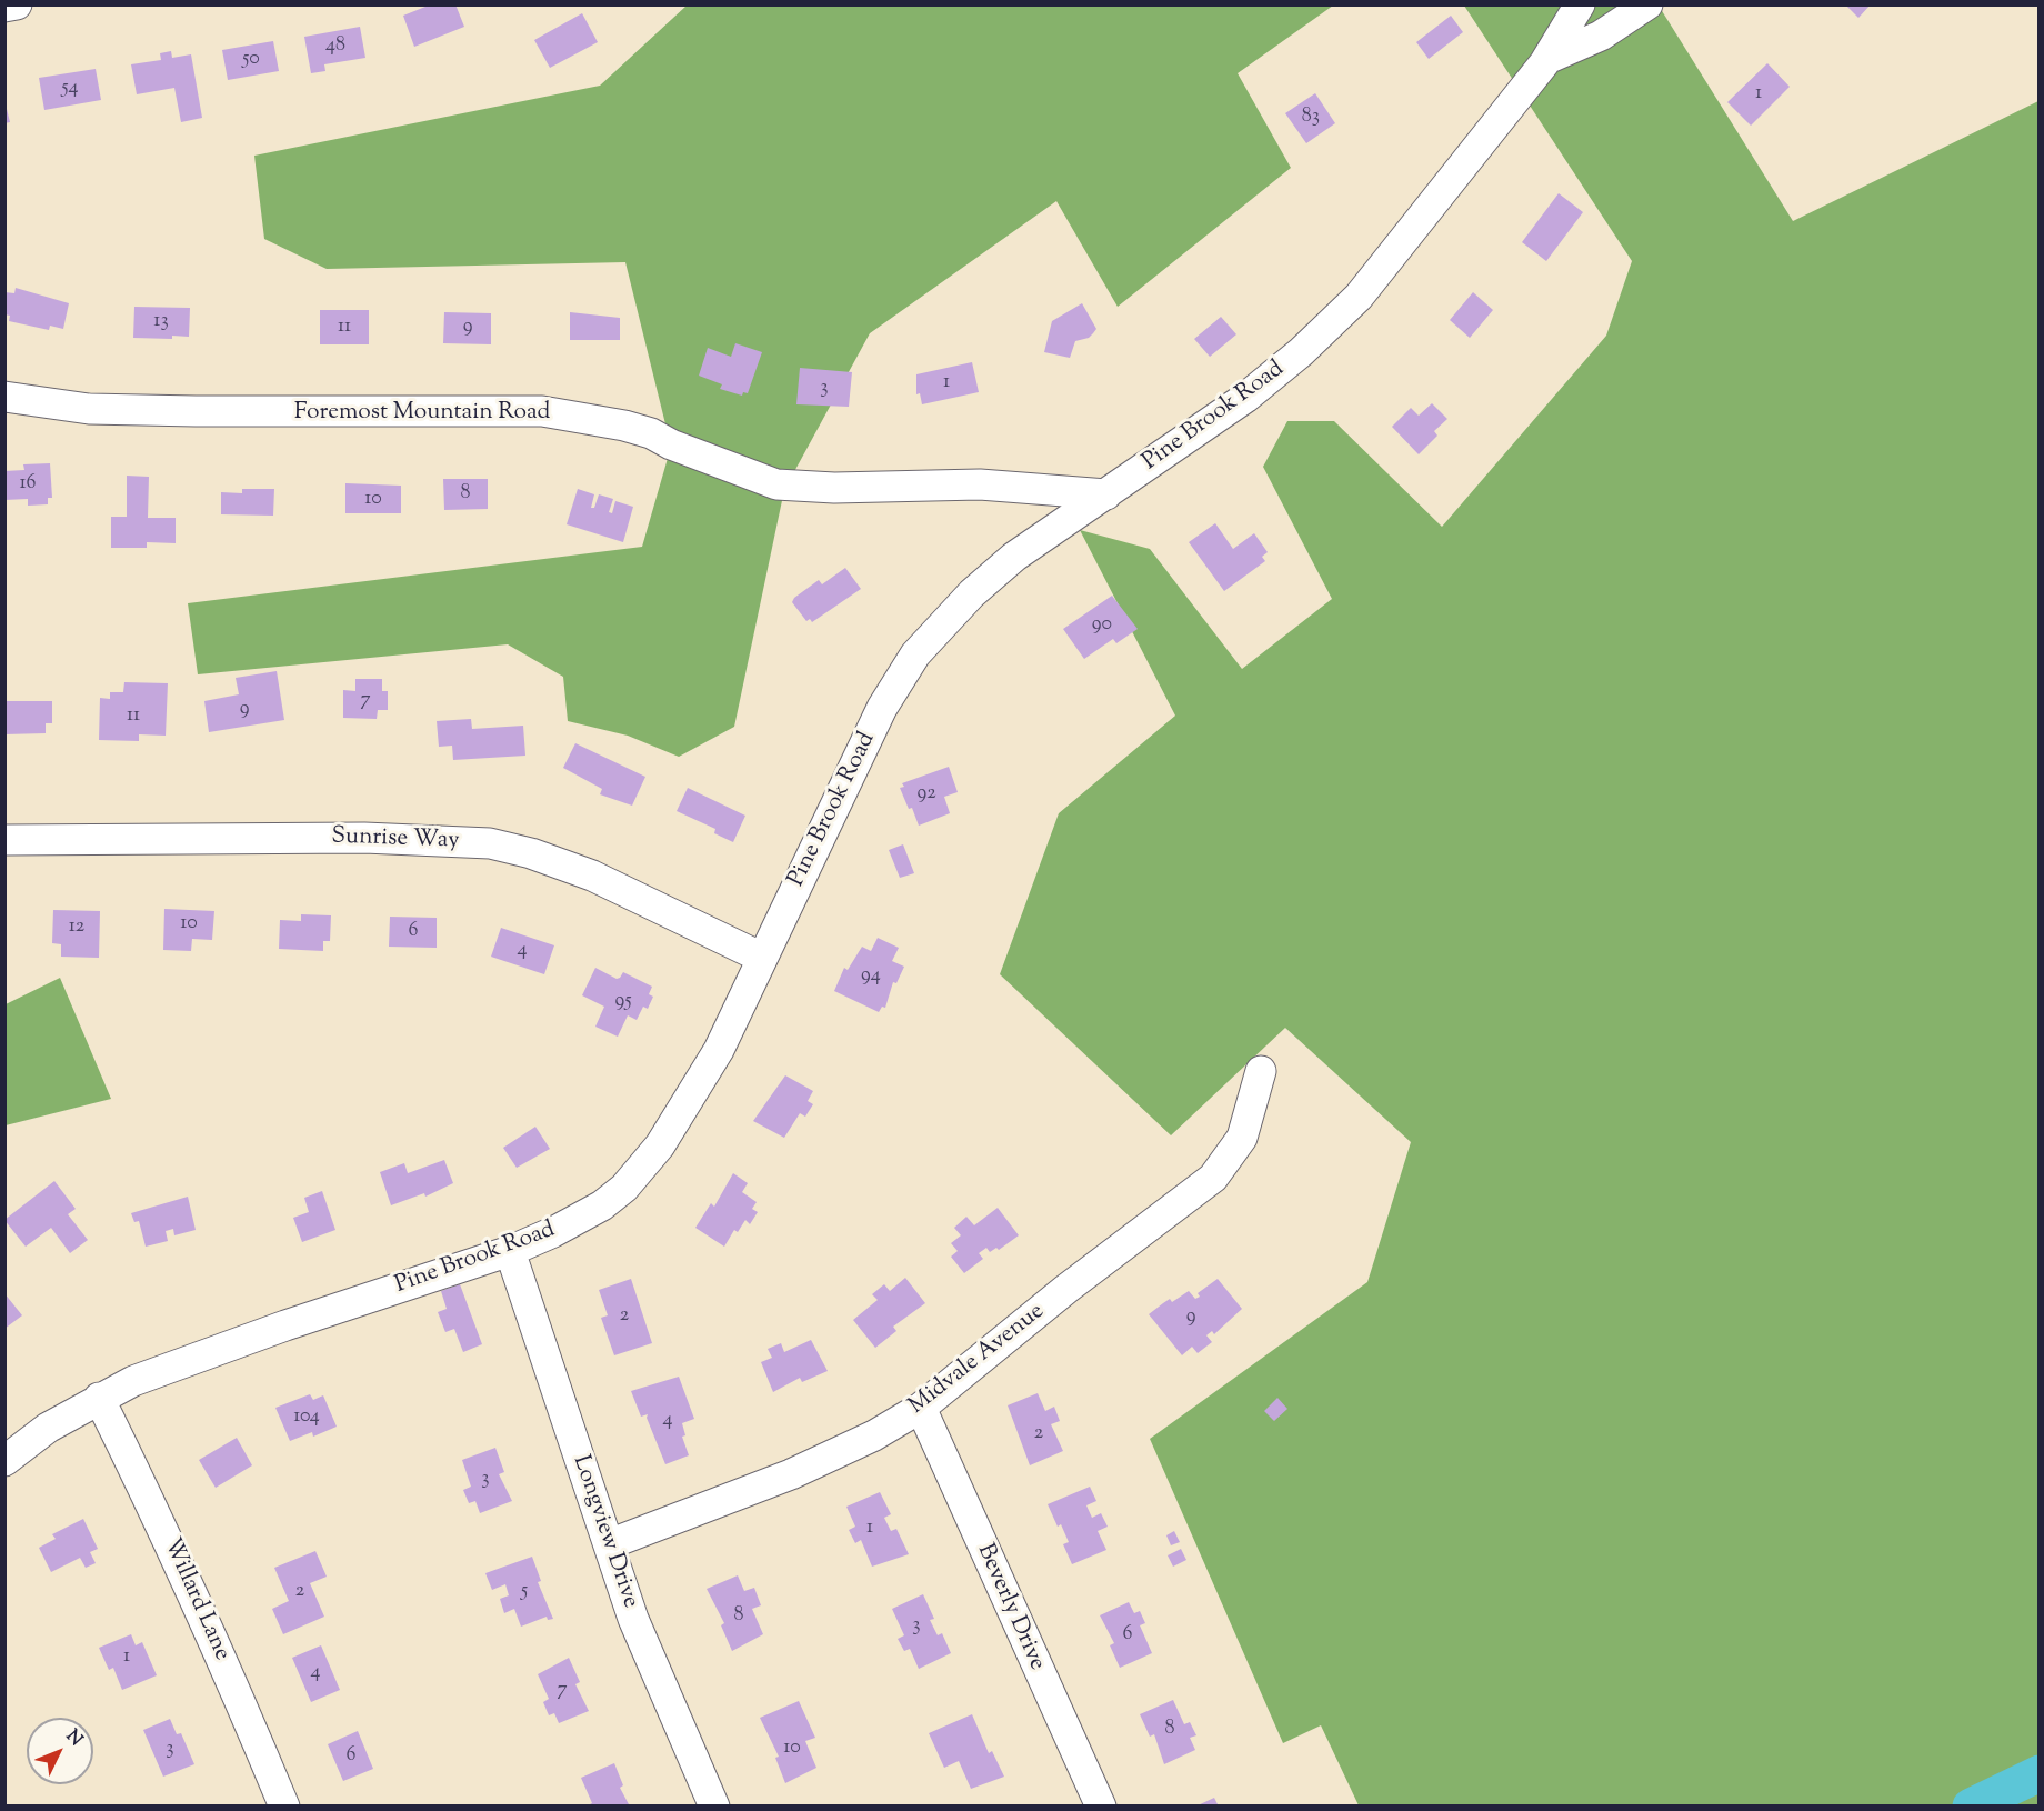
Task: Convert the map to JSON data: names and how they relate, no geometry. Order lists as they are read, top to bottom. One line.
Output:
{"streets":{"street":["Foremost Mountain Road","Pine Brook Road","Sunrise Way","Midvale Avenue","Longview Drive","Willard Lane","Beverly Drive"]},"crossings":[["Foremost Mountain Road","Pine Brook Road"],["Pine Brook Road","Sunrise Way"],["Pine Brook Road","Longview Drive"],["Pine Brook Road","Willard Lane"],["Midvale Avenue","Longview Drive"],["Midvale Avenue","Beverly Drive"]],"house_numbers":["48","50","54","1","83","13","11","9","1","3","16","8","10","90","7","9","11","92","10","12","6","4","94","95","2","9","104","4","2","3","1","2","5","8","3","6","1","4","7","8","10","3","6"],"north":"top right"}
